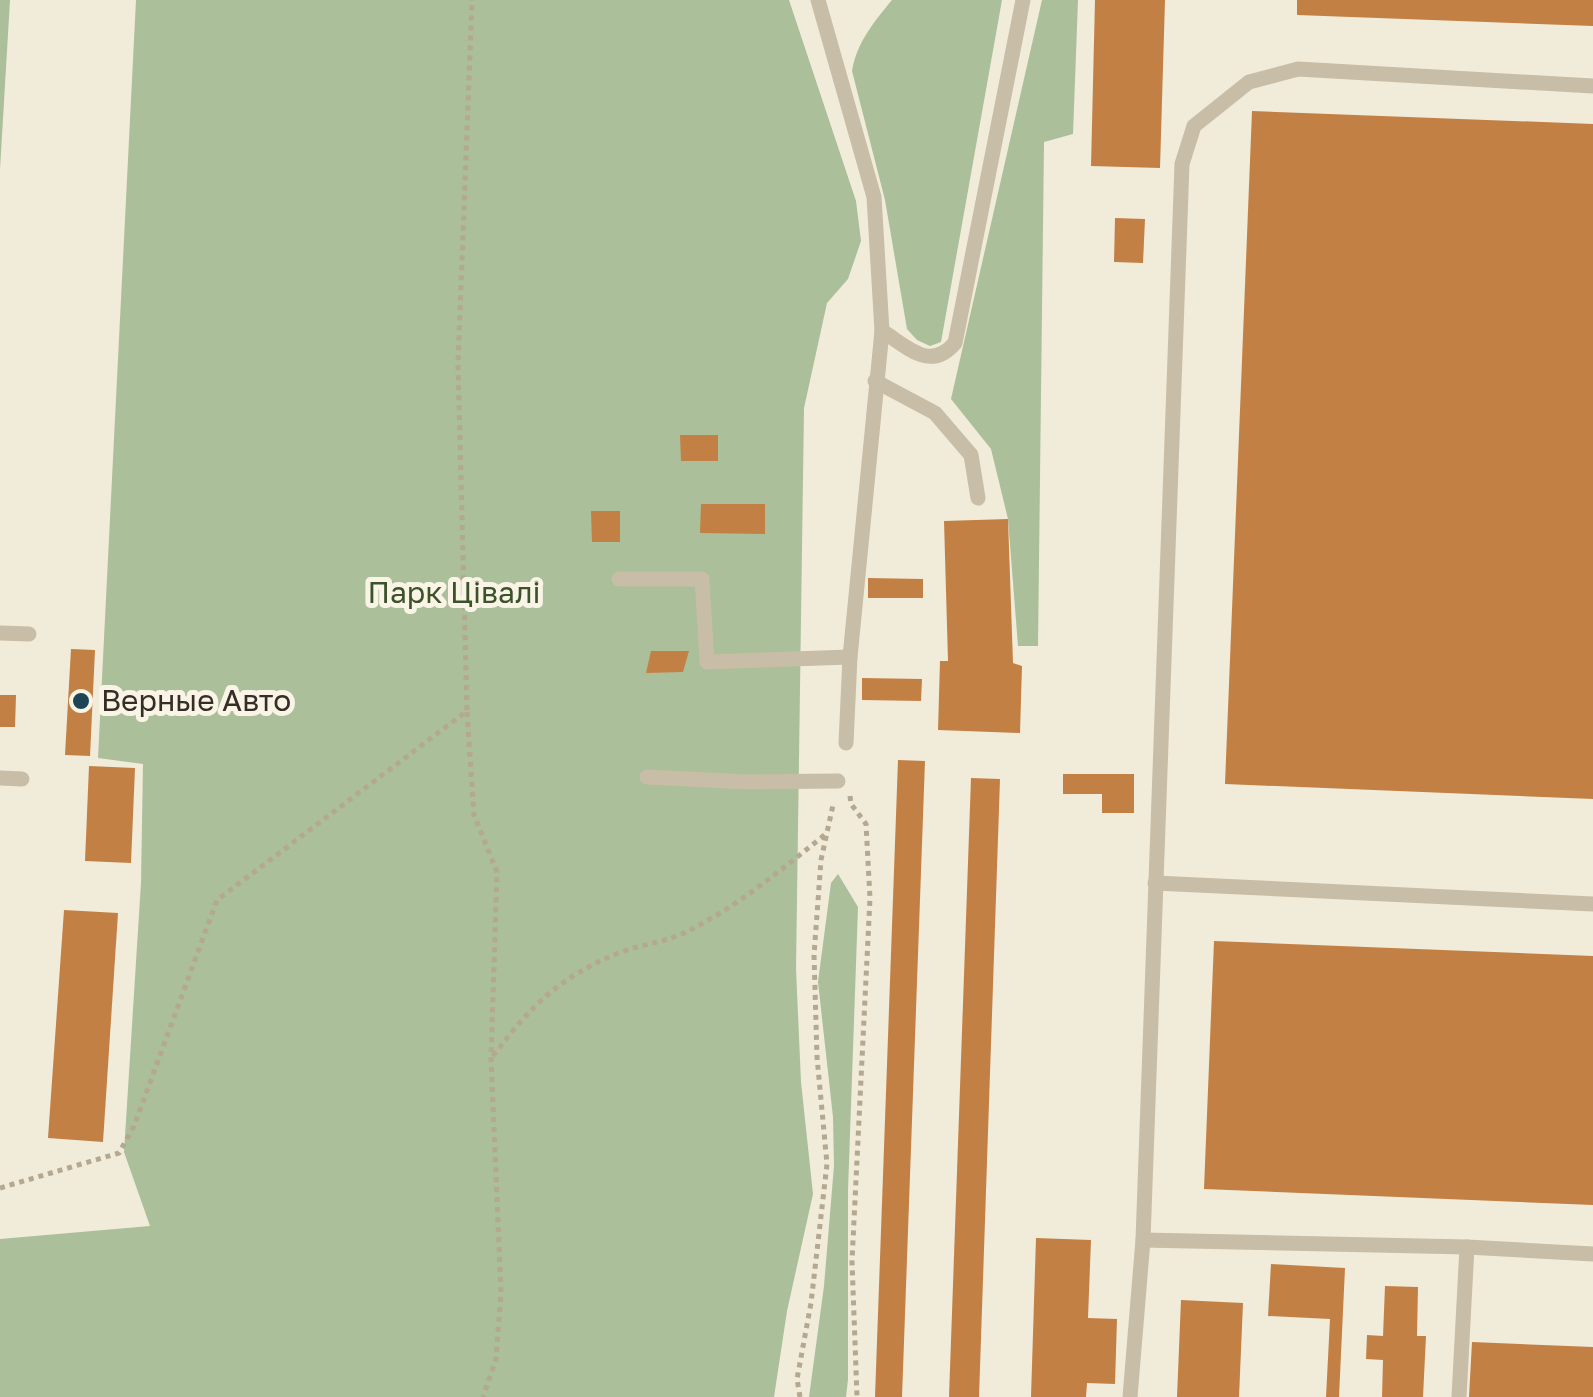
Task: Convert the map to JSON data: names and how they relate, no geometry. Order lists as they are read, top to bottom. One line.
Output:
{"parks":["Парк Цівалі"],"places":["Верные Авто"]}
